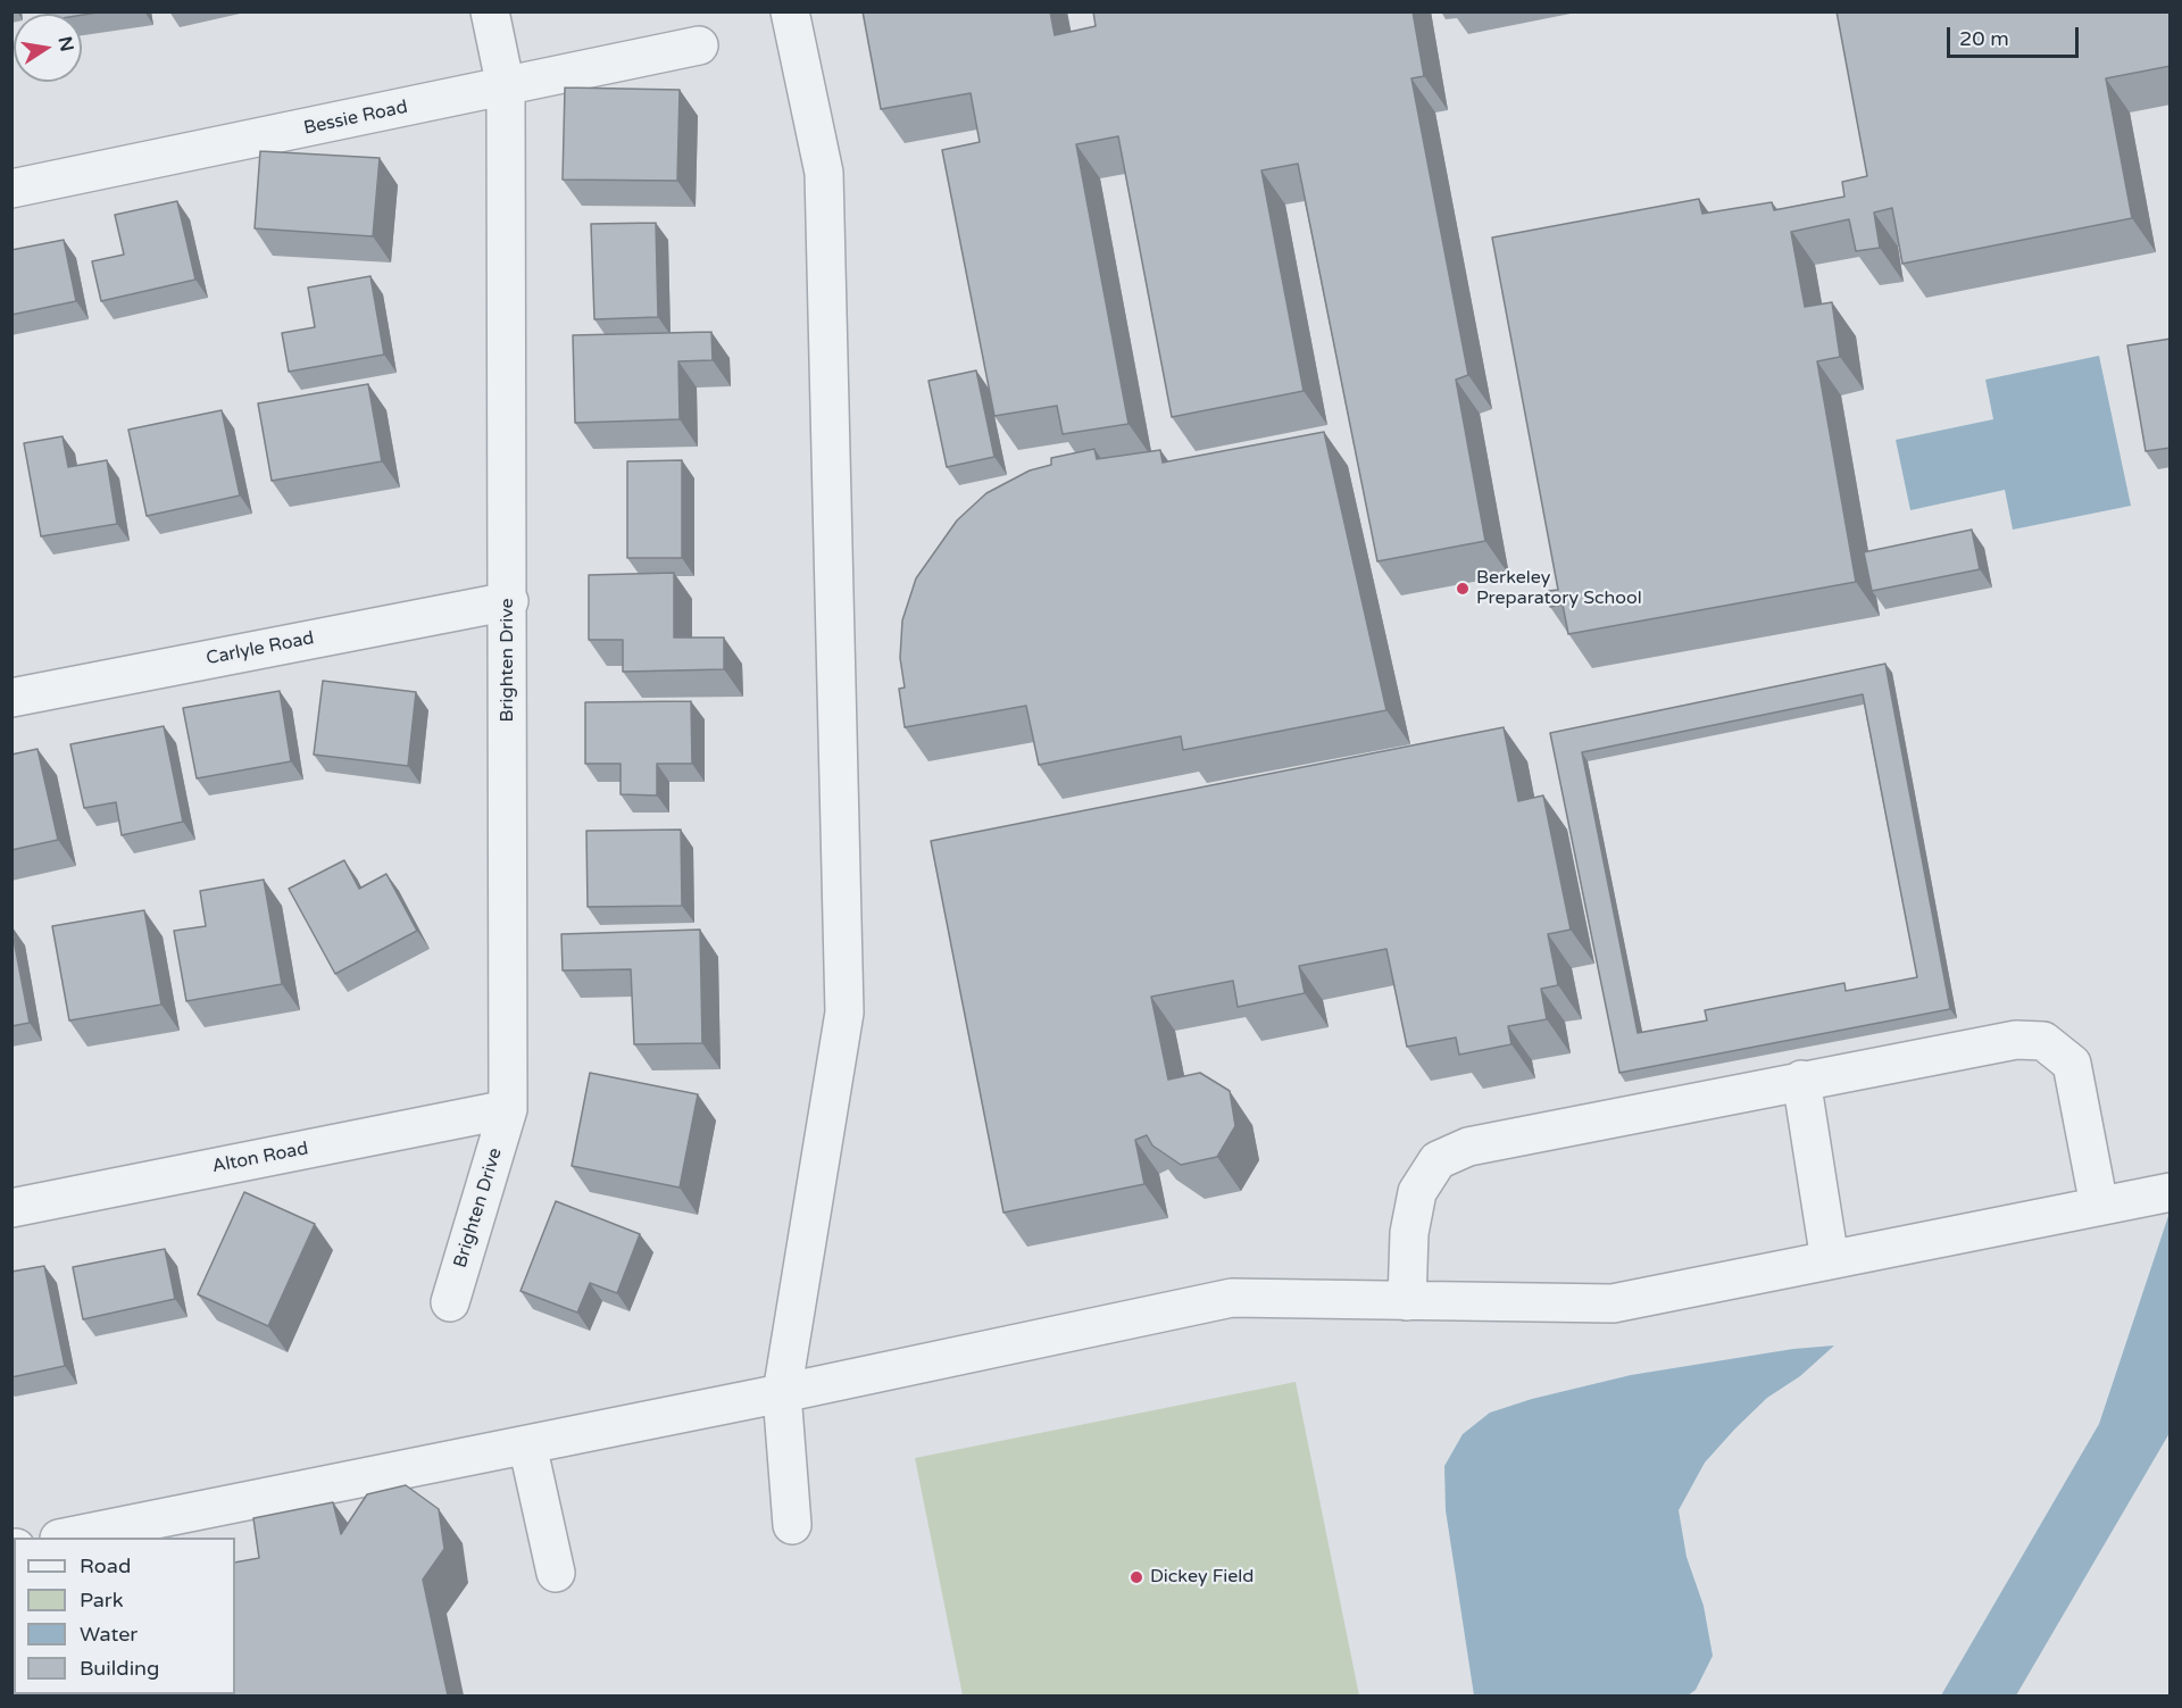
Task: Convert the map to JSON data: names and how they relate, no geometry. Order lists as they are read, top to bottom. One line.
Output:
{"streets":{"street":["Bessie Road","Carlyle Road","Brighten Drive","Alton Road"]},"crossings":[["Bessie Road","Brighten Drive"],["Carlyle Road","Brighten Drive"],["Brighten Drive","Alton Road"]],"places":["Berkeley Preparatory School","Dickey Field"],"legend":["Road","Park","Water","Building"],"scale_bar":"20 m","north":"right"}
